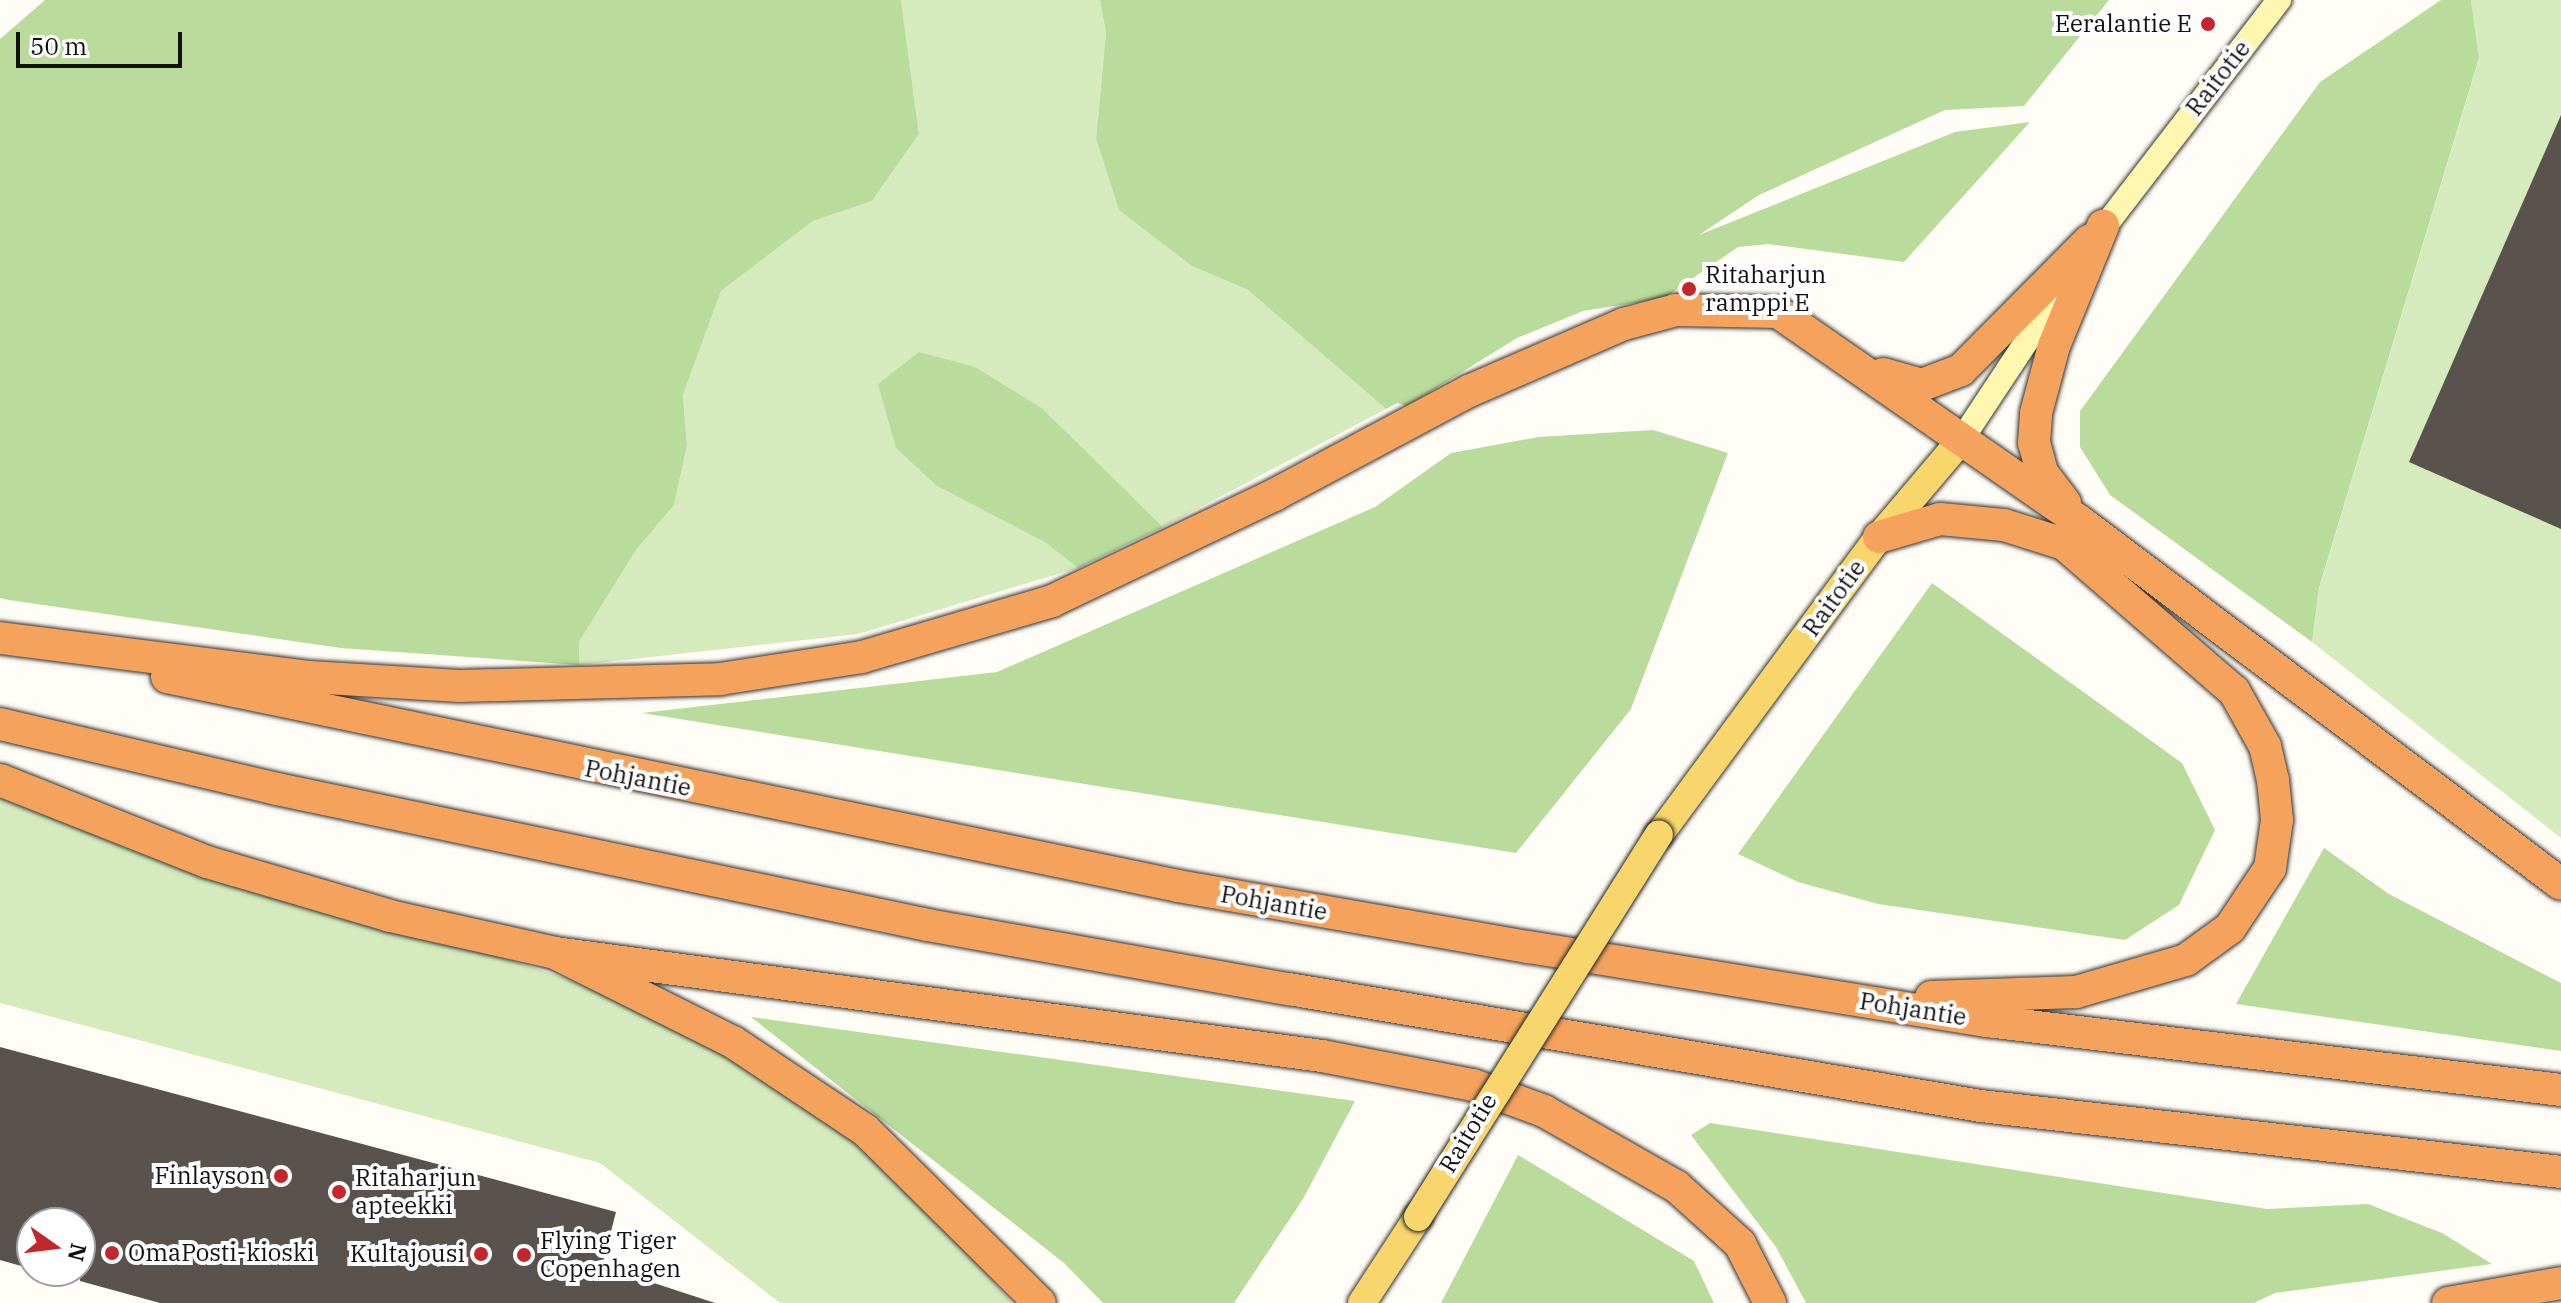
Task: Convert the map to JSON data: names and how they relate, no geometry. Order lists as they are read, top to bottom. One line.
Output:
{"streets":{"highway":["Pohjantie"],"main road":["Raitotie"]},"places":["Eeralantie E","Ritaharjun ramppi E","Finlayson","Ritaharjun apteekki","OmaPosti-kioski","Kultajousi","Flying Tiger Copenhagen"],"scale_bar":"50 m","north":"right"}
